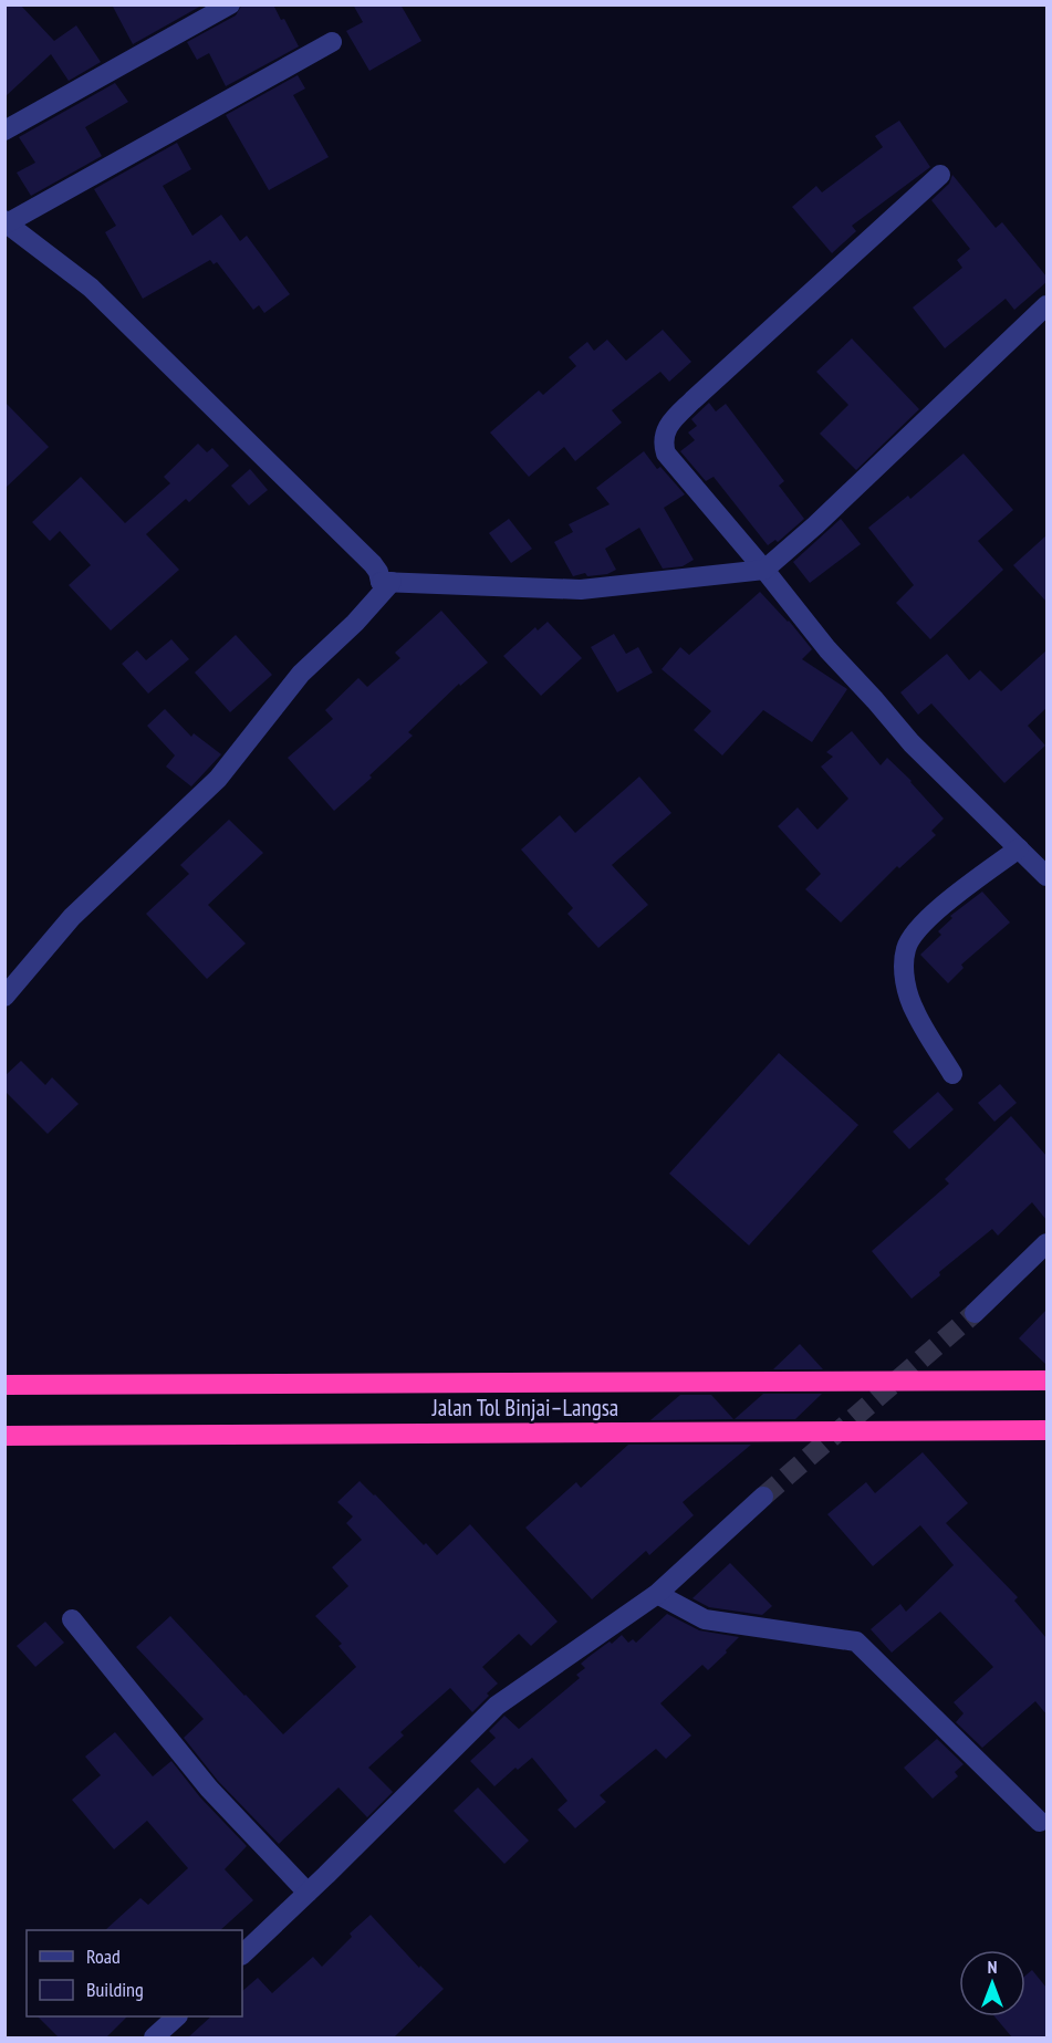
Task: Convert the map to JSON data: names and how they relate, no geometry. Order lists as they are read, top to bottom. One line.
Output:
{"streets":{"highway":["Jalan Tol Binjai–Langsa"]},"legend":["Road","Building"],"north":"top"}
